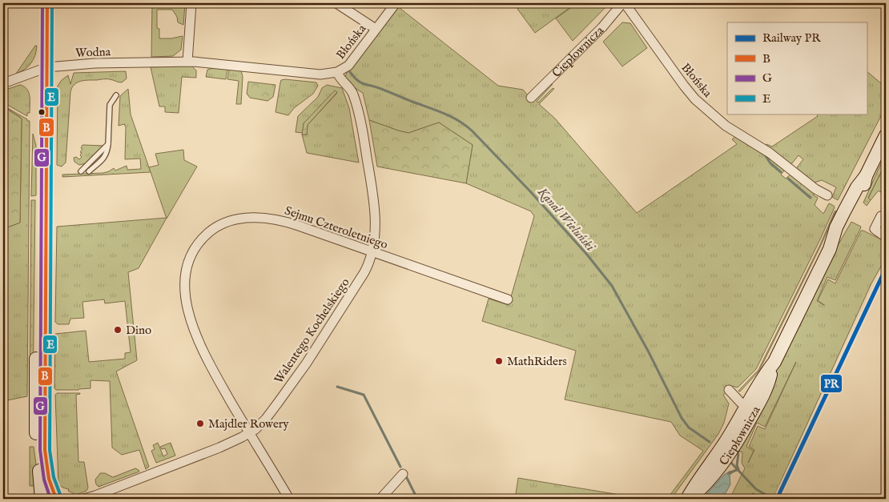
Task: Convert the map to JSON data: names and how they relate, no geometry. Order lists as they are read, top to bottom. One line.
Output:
{"streets":{"street":["Błońska","Ciepłownicza","Wodna","Sejmu Czteroletniego","Walentego Kochelskiego"]},"crossings":[["Błońska","Ciepłownicza"],["Błońska","Wodna"],["Błońska","Walentego Kochelskiego"],["Wodna","Walentego Kochelskiego"],["Sejmu Czteroletniego","Walentego Kochelskiego"]],"water":["Kanał Wieluński"],"places":["Dino","MathRiders","Majdler Rowery"],"lines":["transit line B","transit line G","transit line E","rail line PR"],"legend":["Railway PR","B","G","E"]}
